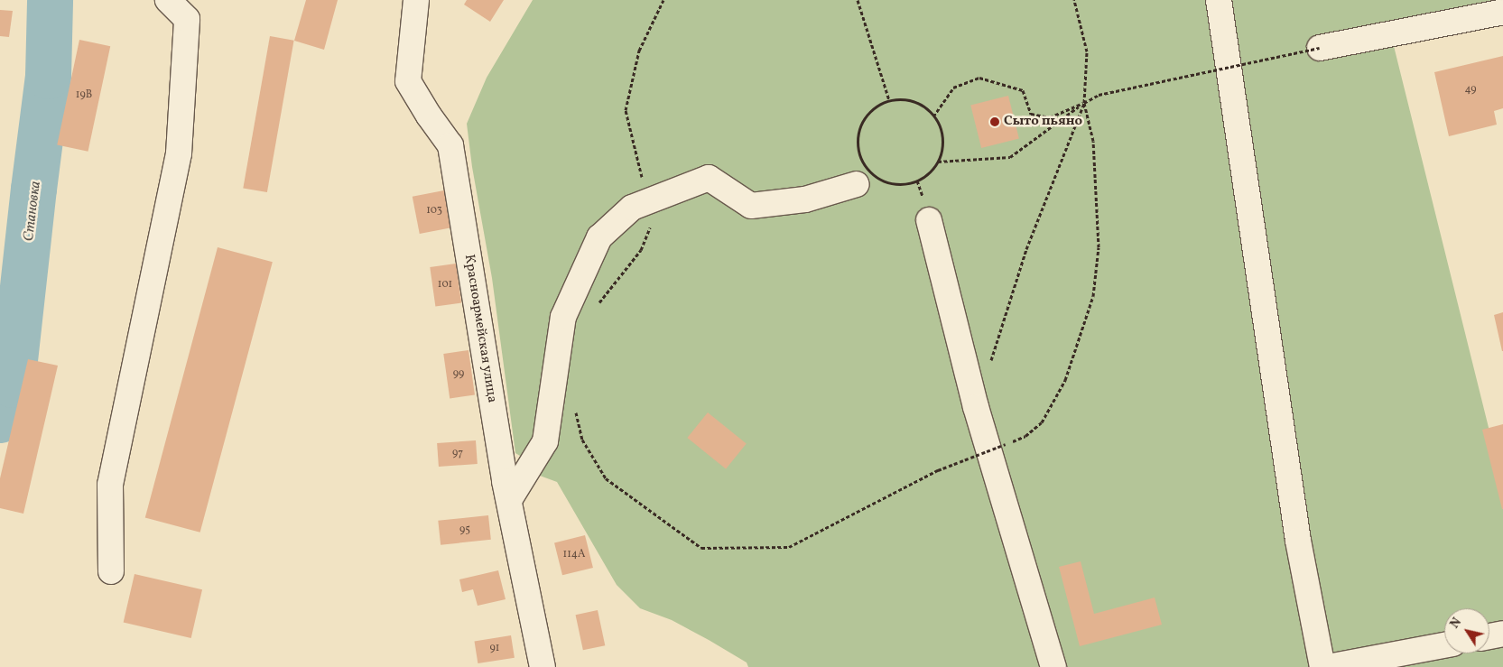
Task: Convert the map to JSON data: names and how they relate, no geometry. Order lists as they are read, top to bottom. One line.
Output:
{"streets":{"street":["Красноармейская улица"]},"water":["Становка"],"places":["Сыто пьяно"],"house_numbers":["49","19В","103","101","99","97","95","114А","91"],"north":"top left"}
